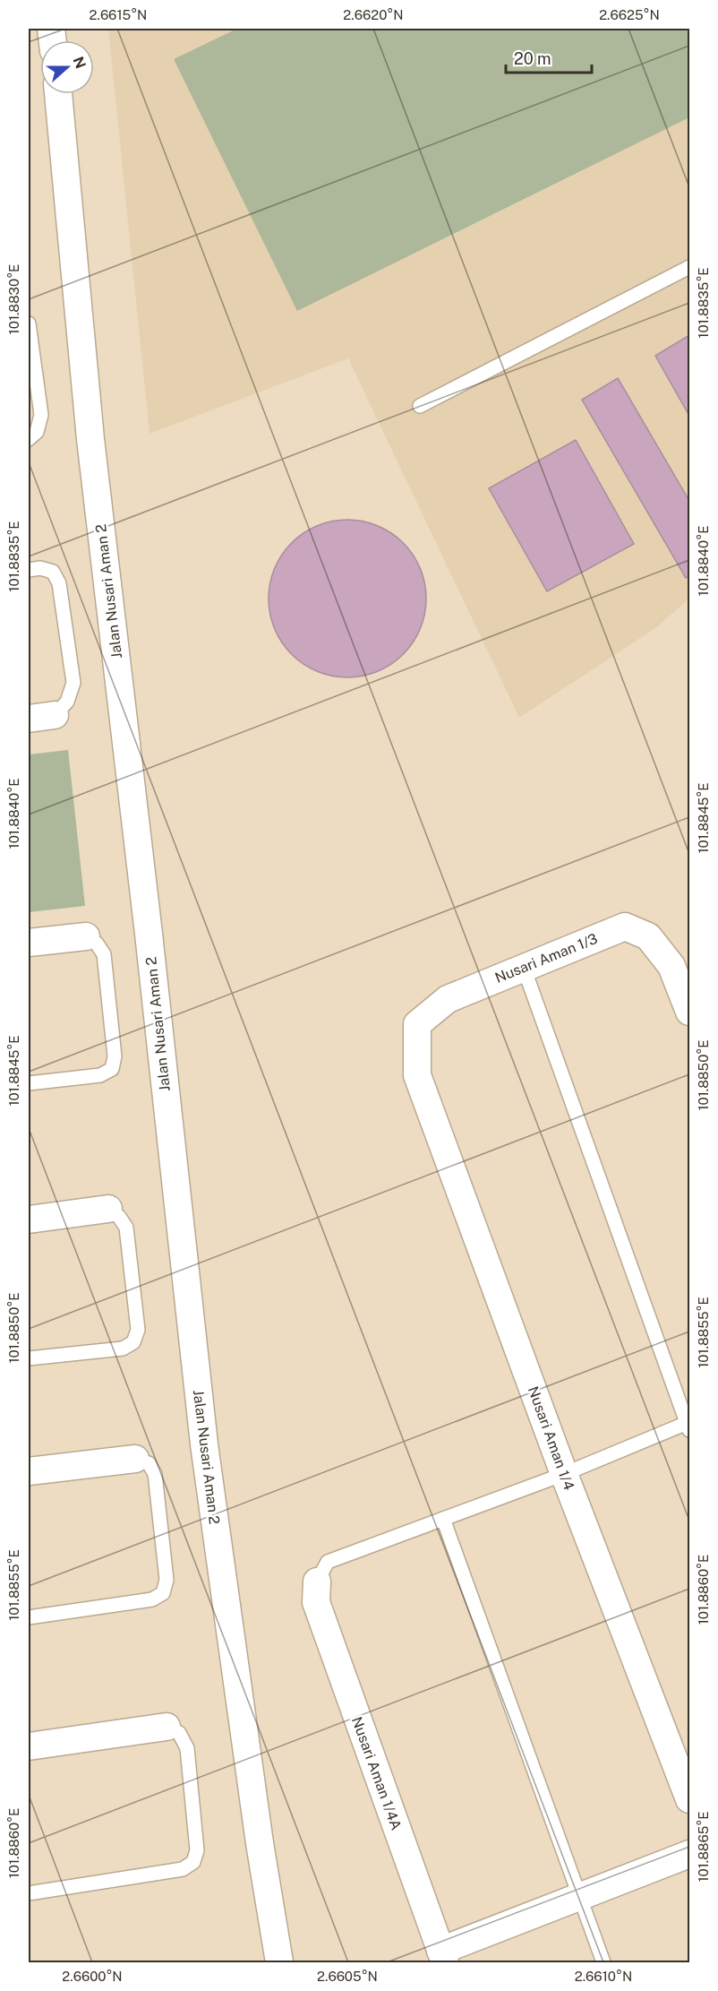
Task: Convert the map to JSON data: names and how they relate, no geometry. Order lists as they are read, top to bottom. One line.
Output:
{"streets":{"street":["Jalan Nusari Aman 2","Nusari Aman 1/3","Nusari Aman 1/4","Nusari Aman 1/4A"]},"crossings":[["Nusari Aman 1/3","Nusari Aman 1/4"]],"scale_bar":"20 m","north":"right","coordinates":["2.6615°N","2.6620°N","2.6625°N","101.8830°E","101.8835°E","101.8840°E","101.8845°E","101.8850°E","101.8855°E","101.8860°E","101.8865°E","2.6600°N","2.6605°N","2.6610°N"]}
